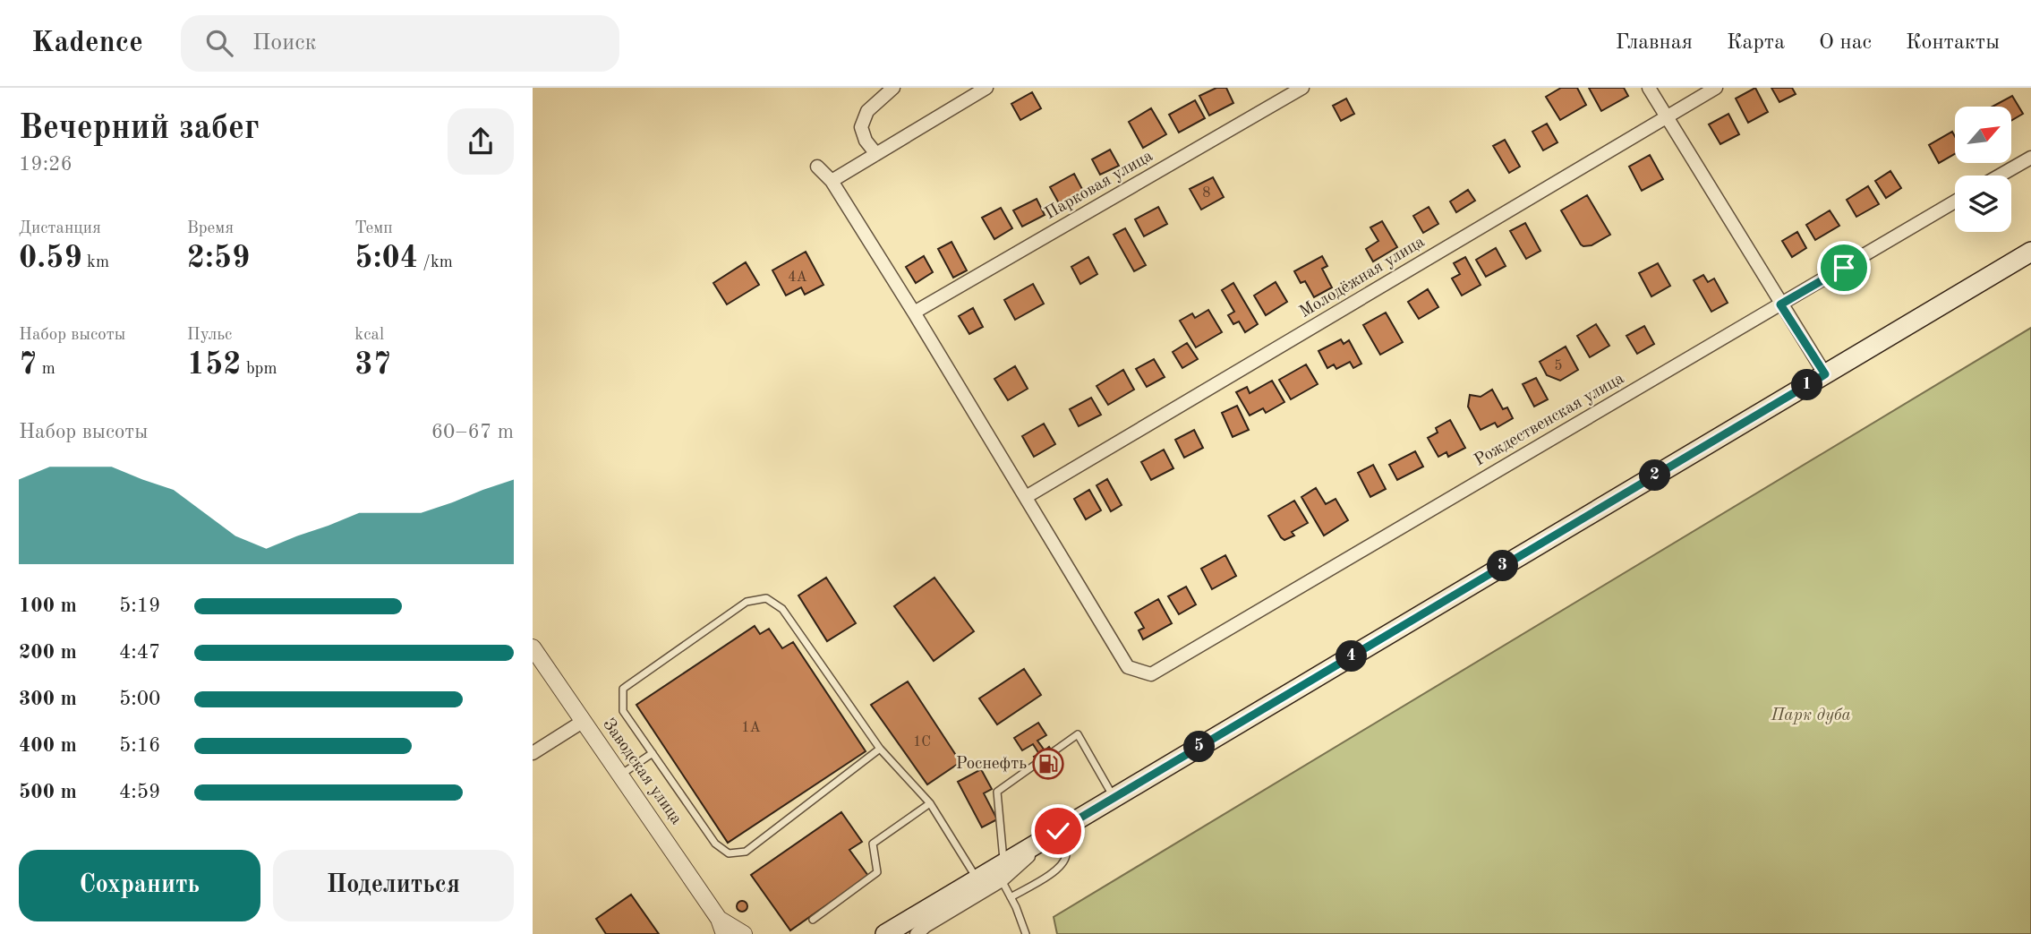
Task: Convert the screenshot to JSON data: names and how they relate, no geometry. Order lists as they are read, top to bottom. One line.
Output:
{"streets":{"street":["Парковая улица","Молодёжная улица","Рождественская улица","Заводская улица"]},"crossings":[["Молодёжная улица","Рождественская улица"]],"parks":["Парк дуба"],"places":{"fuel station":["Роснефть"]},"house_numbers":["8","4А","5","1А","1С"],"north":"top right","page":{"header":"Kadence","search":"Поиск","nav":["Главная","Карта","О нас","Контакты"],"heading":["Вечерний забег","19:26"],"stats":[["Дистанция","0.59 km"],["Время","2:59"],["Темп","5:04 /km"],["Набор высоты","7 m"],["Пульс","152 bpm"],["kcal","37"]],"pins":["1","2","3","4","5"],"chart":["Набор высоты","60–67 m"],"list":[{"name":"100 m","note":"5:19"},{"name":"200 m","note":"4:47"},{"name":"300 m","note":"5:00"},{"name":"400 m","note":"5:16"},{"name":"500 m","note":"4:59"}],"buttons":["Сохранить","Поделиться"]}}
